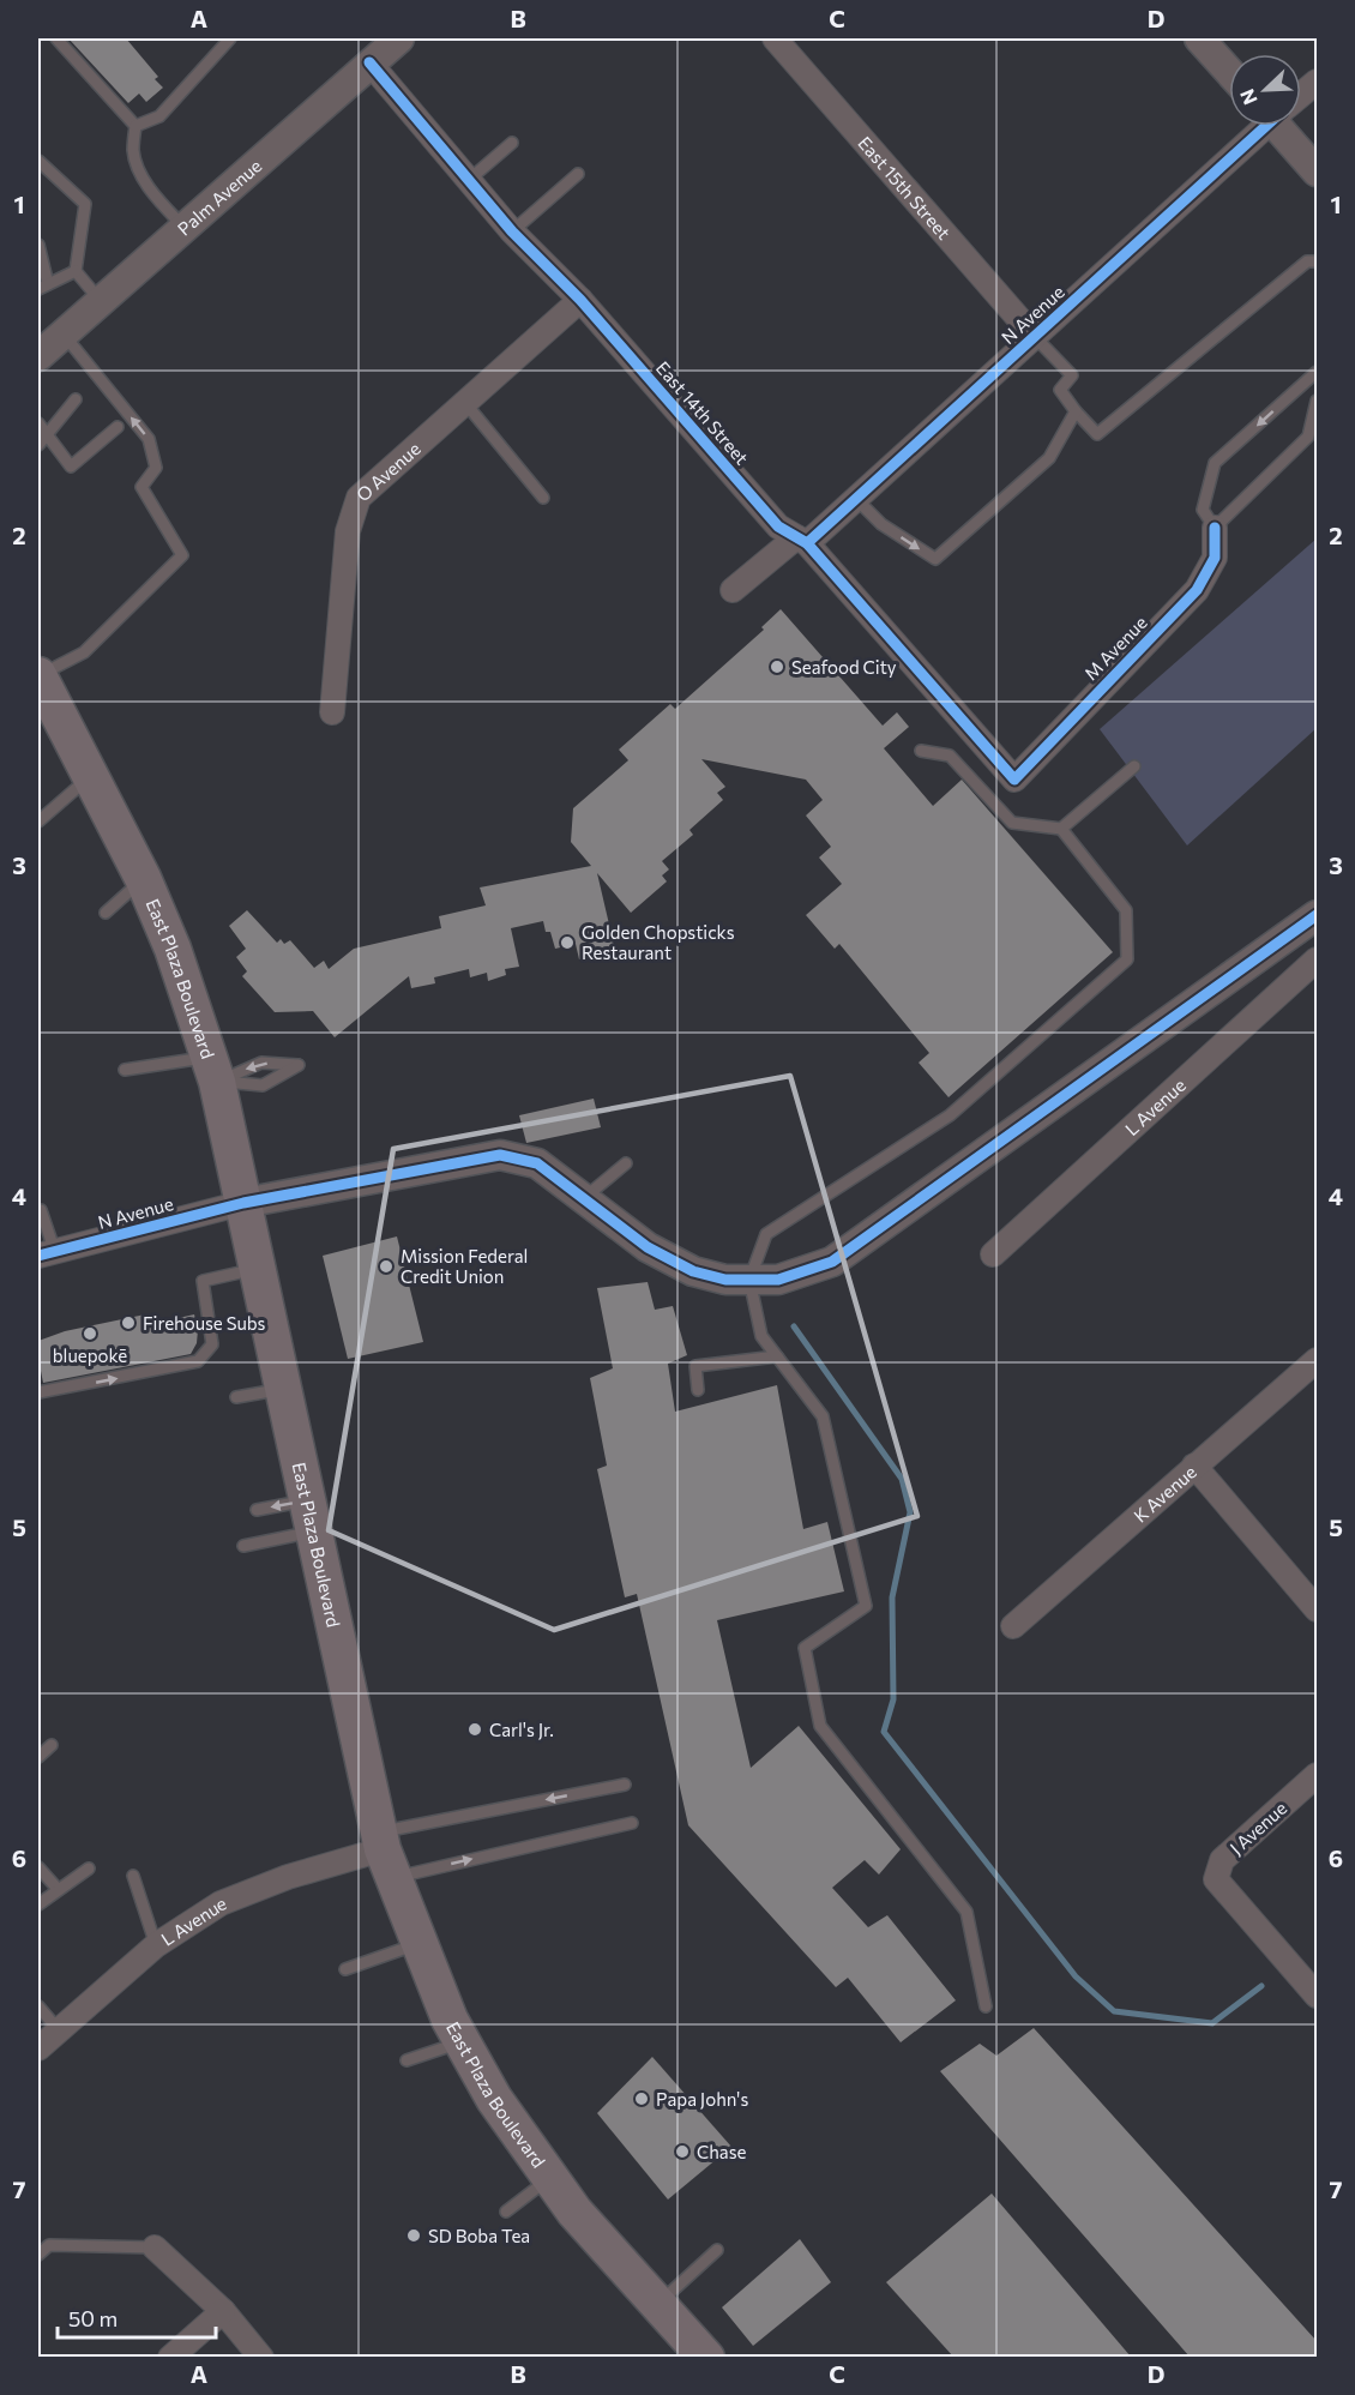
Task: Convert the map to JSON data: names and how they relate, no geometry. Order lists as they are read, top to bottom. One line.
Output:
{"streets":{"main road":["East Plaza Boulevard"],"street":["East 15th Street","Palm Avenue","N Avenue","East 14th Street","O Avenue","M Avenue","L Avenue","K Avenue","J Avenue"]},"crossings":[["East 15th Street","N Avenue"],["Palm Avenue","East 14th Street"],["N Avenue","East 14th Street"],["N Avenue","East Plaza Boulevard"],["East 14th Street","O Avenue"],["East 14th Street","M Avenue"],["East Plaza Boulevard","L Avenue"]],"places":["Seafood City","Golden Chopsticks Restaurant","Mission Federal Credit Union","Firehouse Subs","bluepokē","Carl's Jr.","Papa John's","Chase","SD Boba Tea"],"scale_bar":"50 m","north":"bottom left","grid":{"columns":["A","B","C","D"],"rows":["1","2","3","4","5","6","7"]}}
